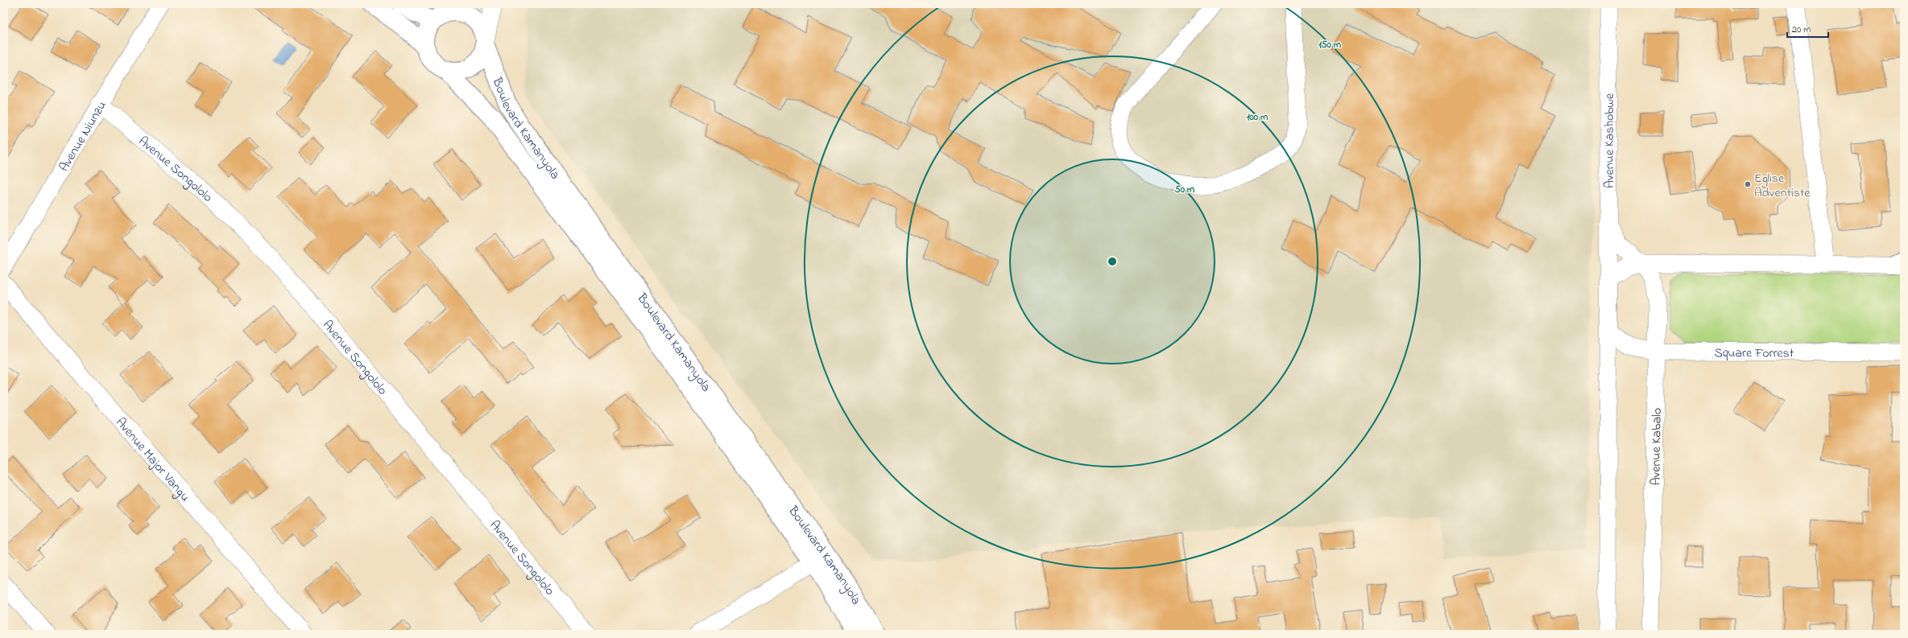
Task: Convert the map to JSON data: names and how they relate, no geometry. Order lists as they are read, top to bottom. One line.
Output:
{"streets":{"main road":["Boulevard Kamanyola"],"street":["Avenue Niunzu","Avenue Kashobwe","Avenue Songololo","Square Forrest","Avenue Kabalo","Avenue Major Vangu"]},"crossings":[["Avenue Niunzu","Avenue Songololo"],["Avenue Kashobwe","Avenue Kabalo"],["Square Forrest","Avenue Kabalo"]],"places":["Eglise Adventiste"],"scale_bar":"20 m","rings":["150 m","100 m","50 m"]}
